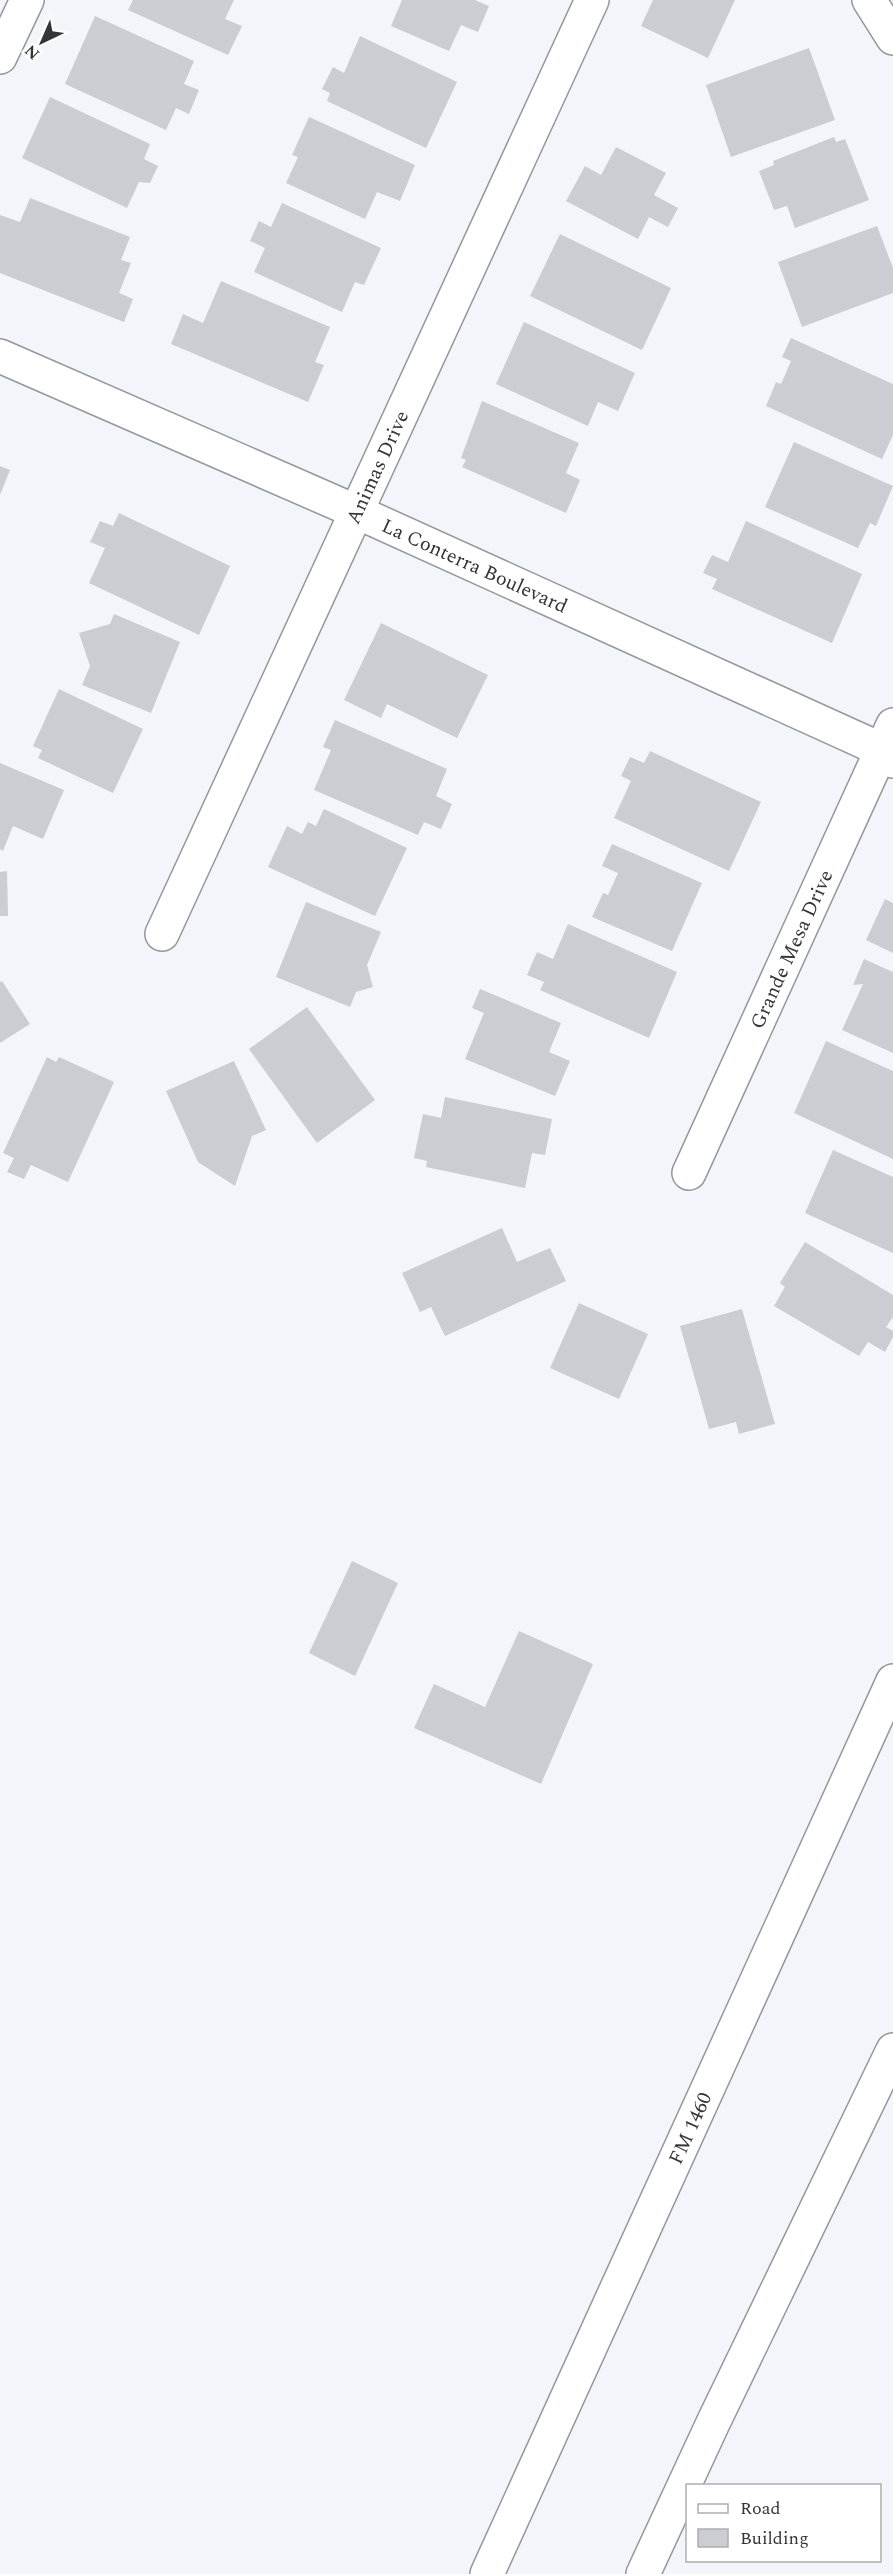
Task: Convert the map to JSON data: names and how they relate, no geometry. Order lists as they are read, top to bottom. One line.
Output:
{"streets":{"street":["Animas Drive","La Conterra Boulevard","Grande Mesa Drive","FM 1460"]},"crossings":[["Animas Drive","La Conterra Boulevard"],["La Conterra Boulevard","Grande Mesa Drive"]],"legend":["Road","Building"],"north":"bottom left"}
